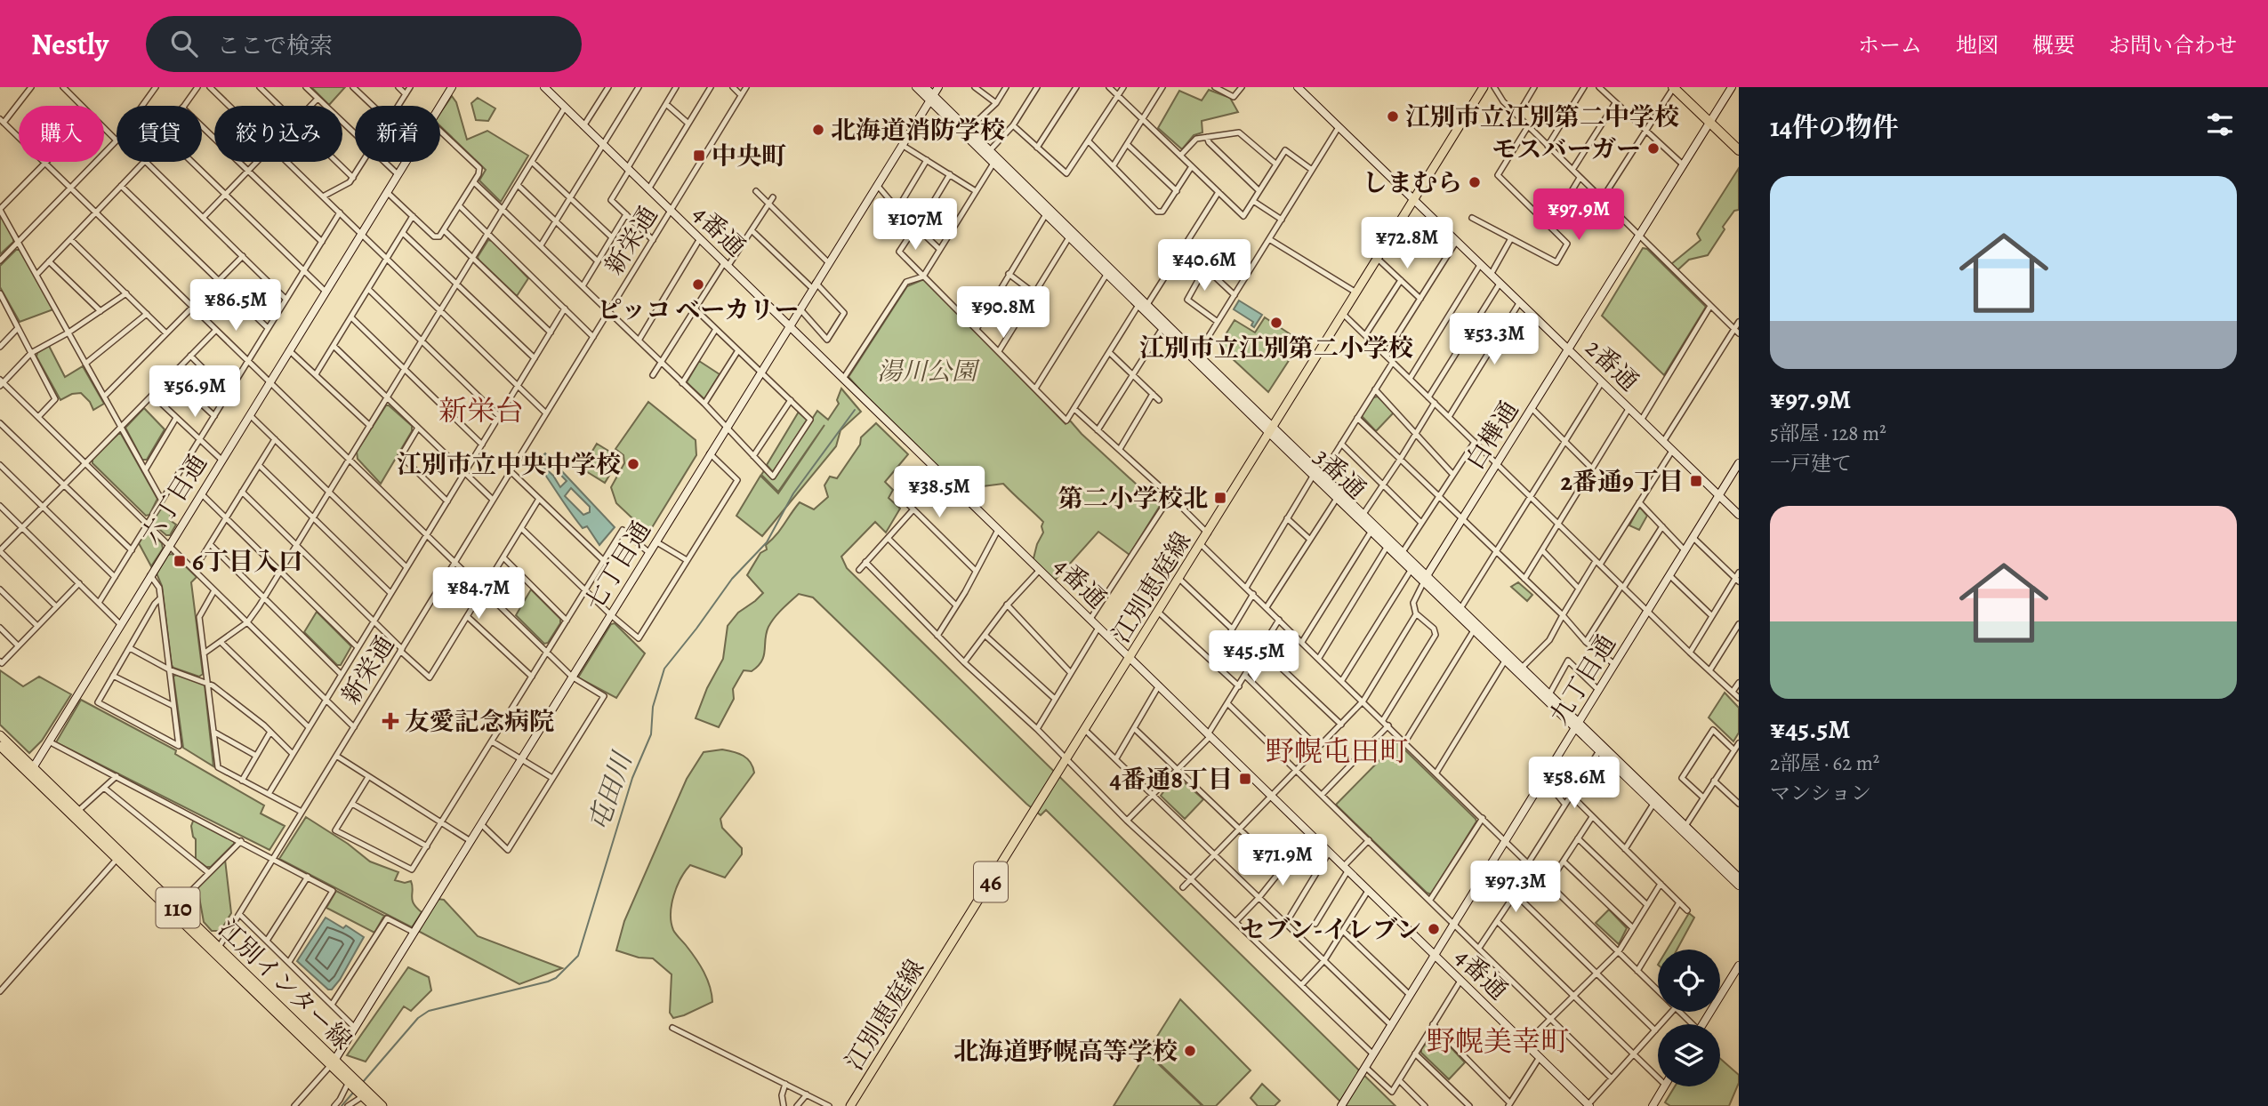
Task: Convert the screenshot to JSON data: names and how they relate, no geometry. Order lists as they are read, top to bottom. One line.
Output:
{"streets":{"main road":["江別恵庭線","46","110","江別インター線"],"street":["4番通","新栄通","2番通","白樺通","3番通","六丁目通","七丁目通","九丁目通"]},"crossings":[["4番通","新栄通"],["4番通","七丁目通"],["4番通","江別恵庭線"],["4番通","九丁目通"],["新栄通","江別インター線"],["2番通","白樺通"],["2番通","江別恵庭線"],["2番通","九丁目通"],["白樺通","3番通"],["3番通","七丁目通"],["3番通","江別恵庭線"],["3番通","九丁目通"],["六丁目通","江別インター線"],["七丁目通","江別インター線"]],"districts":["新栄台","野幌屯田町","野幌美幸町"],"water":["屯田川"],"parks":["湯川公園"],"places":{"other":["江別市立江別第二中学校","北海道消防学校","モスバーガー","しまむら","ピッコ ベーカリー","江別市立江別第二小学校","江別市立中央中学校","セブン-イレブン","北海道野幌高等学校"],"transit":["中央町","2番通9丁目","第二小学校北","6丁目入口","4番通8丁目"],"health":["友愛記念病院"]},"page":{"header":"Nestly","search":"ここで検索","nav":["ホーム","地図","概要","お問い合わせ"],"heading":"14件の物件","chip":["購入","賃貸","絞り込み","新着"],"list":[{"name":"¥97.9M","note":"5部屋 · 128 m² · 一戸建て"},{"name":"¥45.5M","note":"2部屋 · 62 m² · マンション"}],"price":["¥97.9M","¥107M","¥72.8M","¥40.6M","¥86.5M","¥90.8M","¥53.3M","¥56.9M","¥38.5M","¥84.7M","¥45.5M","¥58.6M","¥71.9M","¥97.3M"]}}
